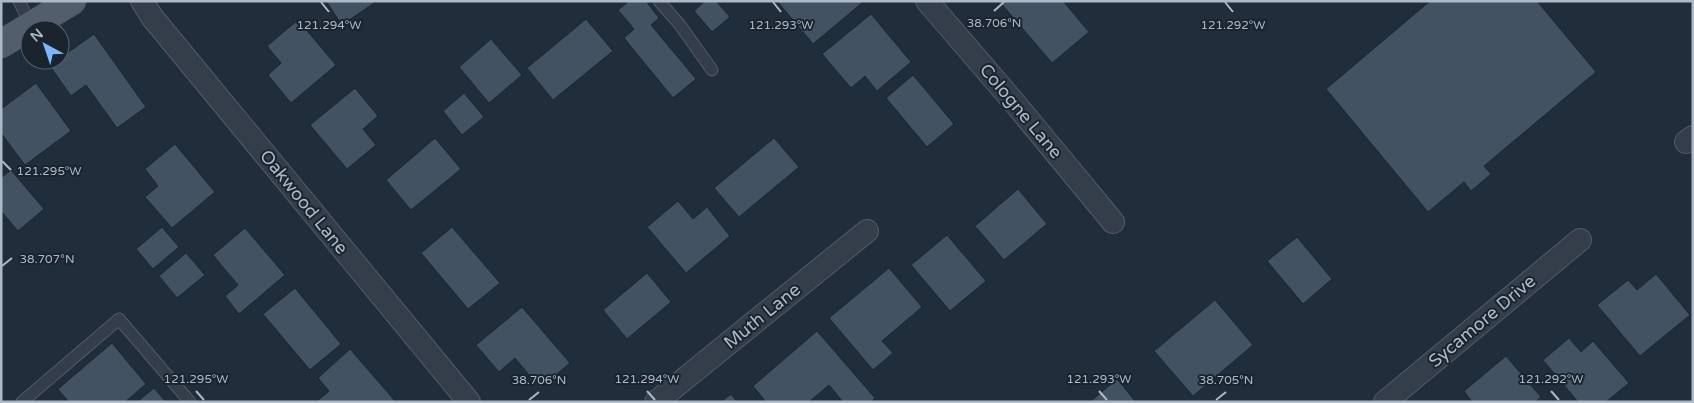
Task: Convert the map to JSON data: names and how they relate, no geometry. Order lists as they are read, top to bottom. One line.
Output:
{"streets":{"street":["Cologne Lane","Oakwood Lane","Muth Lane","Sycamore Drive"]},"north":"top left","coordinates":["38.706°N","121.294°W","121.293°W","121.292°W","121.295°W","38.707°N","38.705°N"]}
